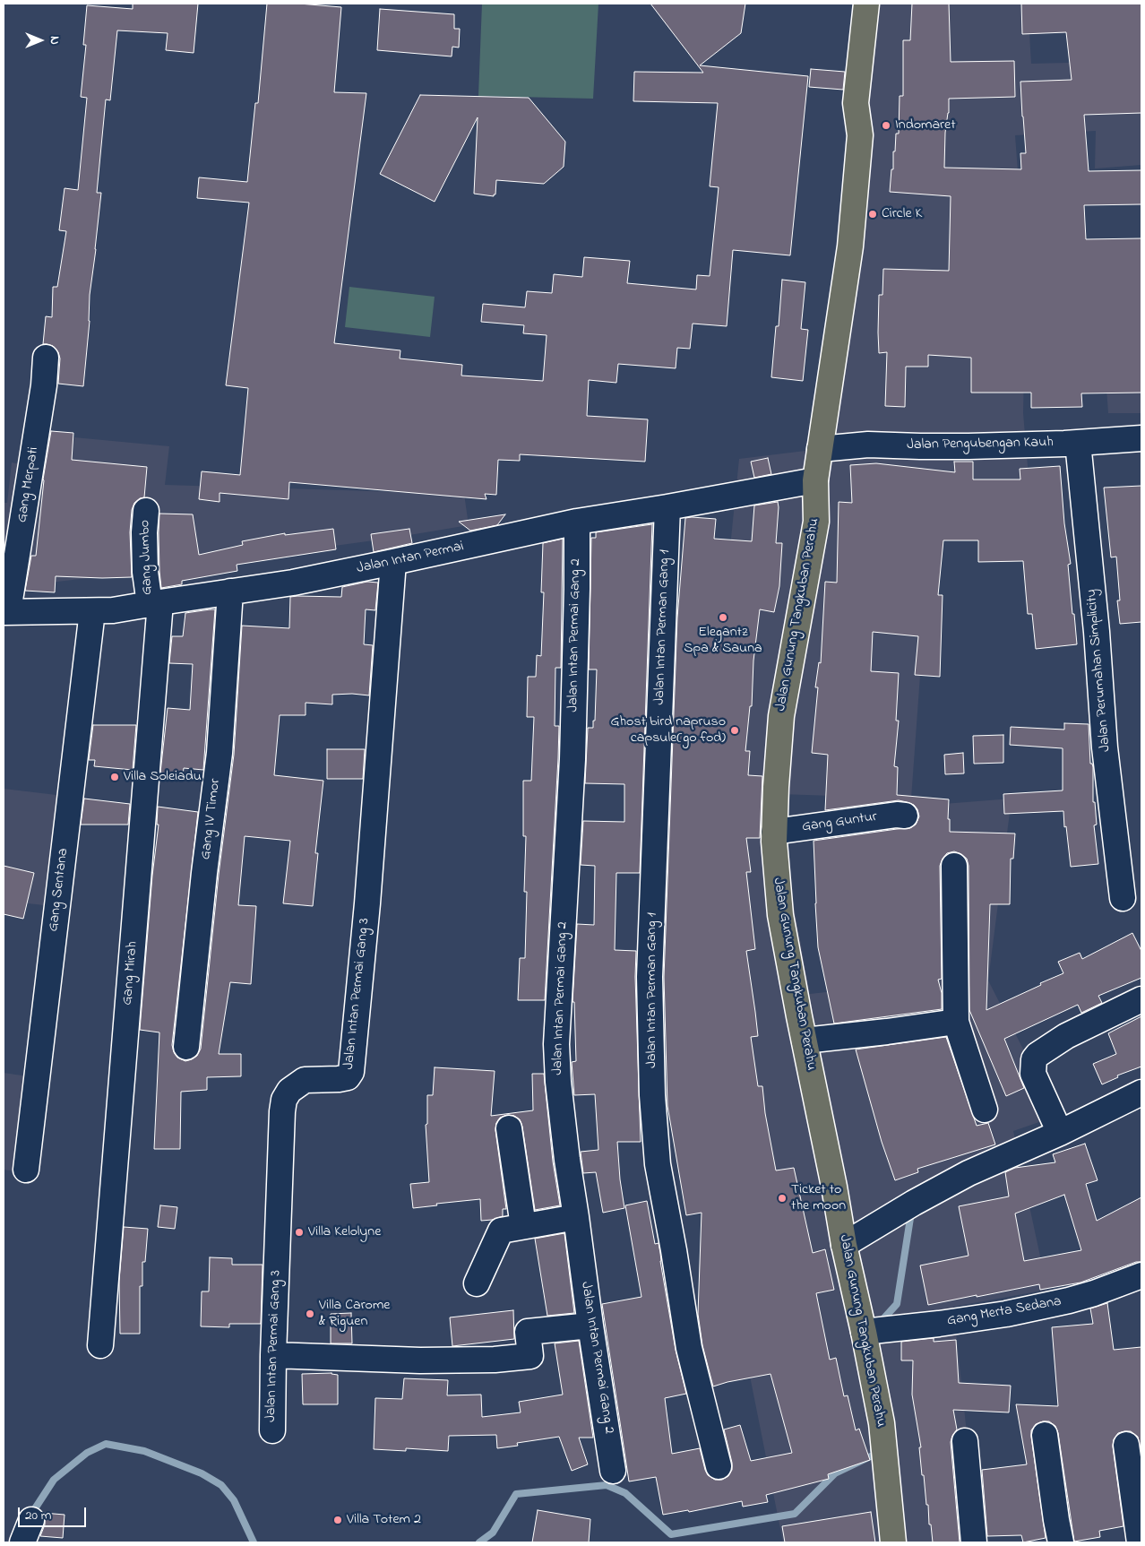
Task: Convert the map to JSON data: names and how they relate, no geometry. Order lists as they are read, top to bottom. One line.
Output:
{"streets":{"main road":["Jalan Gunung Tangkuban Perahu"],"street":["Jalan Pengubengan Kauh","Gang Merpati","Gang Jumbo","Jalan Intan Permai","Jalan Intan Perman Gang 1","Jalan Intan Permai Gang 2","Jalan Perumahan Simplicity","Gang IV Timor","Gang Guntur","Gang Sentana","Gang Mirah","Jalan Intan Permai Gang 3","Gang Merta Sedana"]},"crossings":[["Jalan Pengubengan Kauh","Jalan Gunung Tangkuban Perahu"],["Jalan Pengubengan Kauh","Jalan Perumahan Simplicity"],["Gang Merpati","Jalan Intan Permai"],["Gang Jumbo","Jalan Intan Permai"],["Gang Jumbo","Gang Mirah"],["Jalan Intan Permai","Jalan Gunung Tangkuban Perahu"],["Jalan Intan Permai","Jalan Intan Perman Gang 1"],["Jalan Intan Permai","Jalan Intan Permai Gang 2"],["Jalan Intan Permai","Gang IV Timor"],["Jalan Intan Permai","Gang Sentana"],["Jalan Intan Permai","Gang Mirah"],["Jalan Intan Permai","Jalan Intan Permai Gang 3"],["Jalan Gunung Tangkuban Perahu","Gang Guntur"],["Jalan Gunung Tangkuban Perahu","Gang Merta Sedana"]],"places":["Indomaret","Circle K","Elegantz Spa & Sauna","Ghost bird napruso capsule(go fod)","Villa Soleiadu","Ticket to the moon","Villa Kelolyne","Villa Carome & Riguen","Villa Totem 2"],"scale_bar":"20 m","north":"right"}
